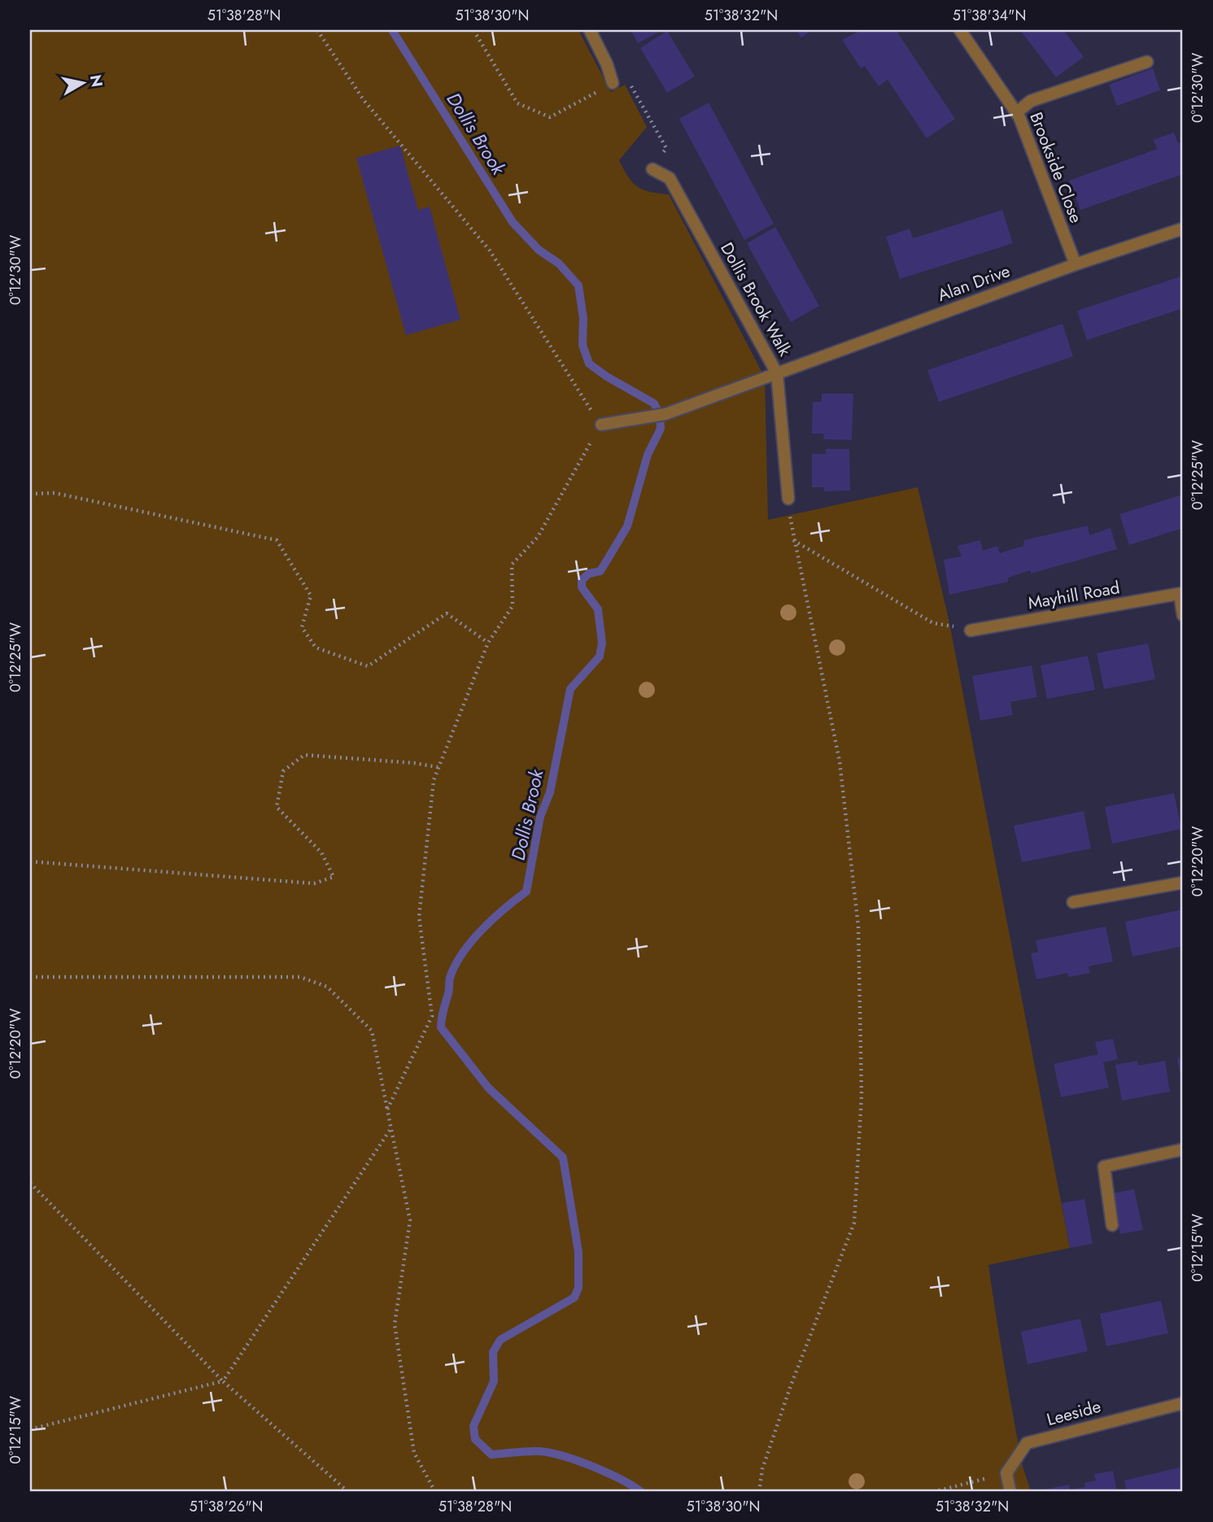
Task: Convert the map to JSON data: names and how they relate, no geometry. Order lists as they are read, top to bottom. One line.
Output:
{"streets":{"street":["Brookside Close","Alan Drive","Dollis Brook Walk","Mayhill Road","Leeside"]},"crossings":[["Brookside Close","Alan Drive"],["Alan Drive","Dollis Brook Walk"]],"water":["Dollis Brook"],"north":"right","coordinates":["51°38'28\"N","51°38'30\"N","51°38'32\"N","51°38'34\"N","0°12'30\"W","0°12'25\"W","0°12'20\"W","0°12'15\"W","51°38'26\"N"]}
